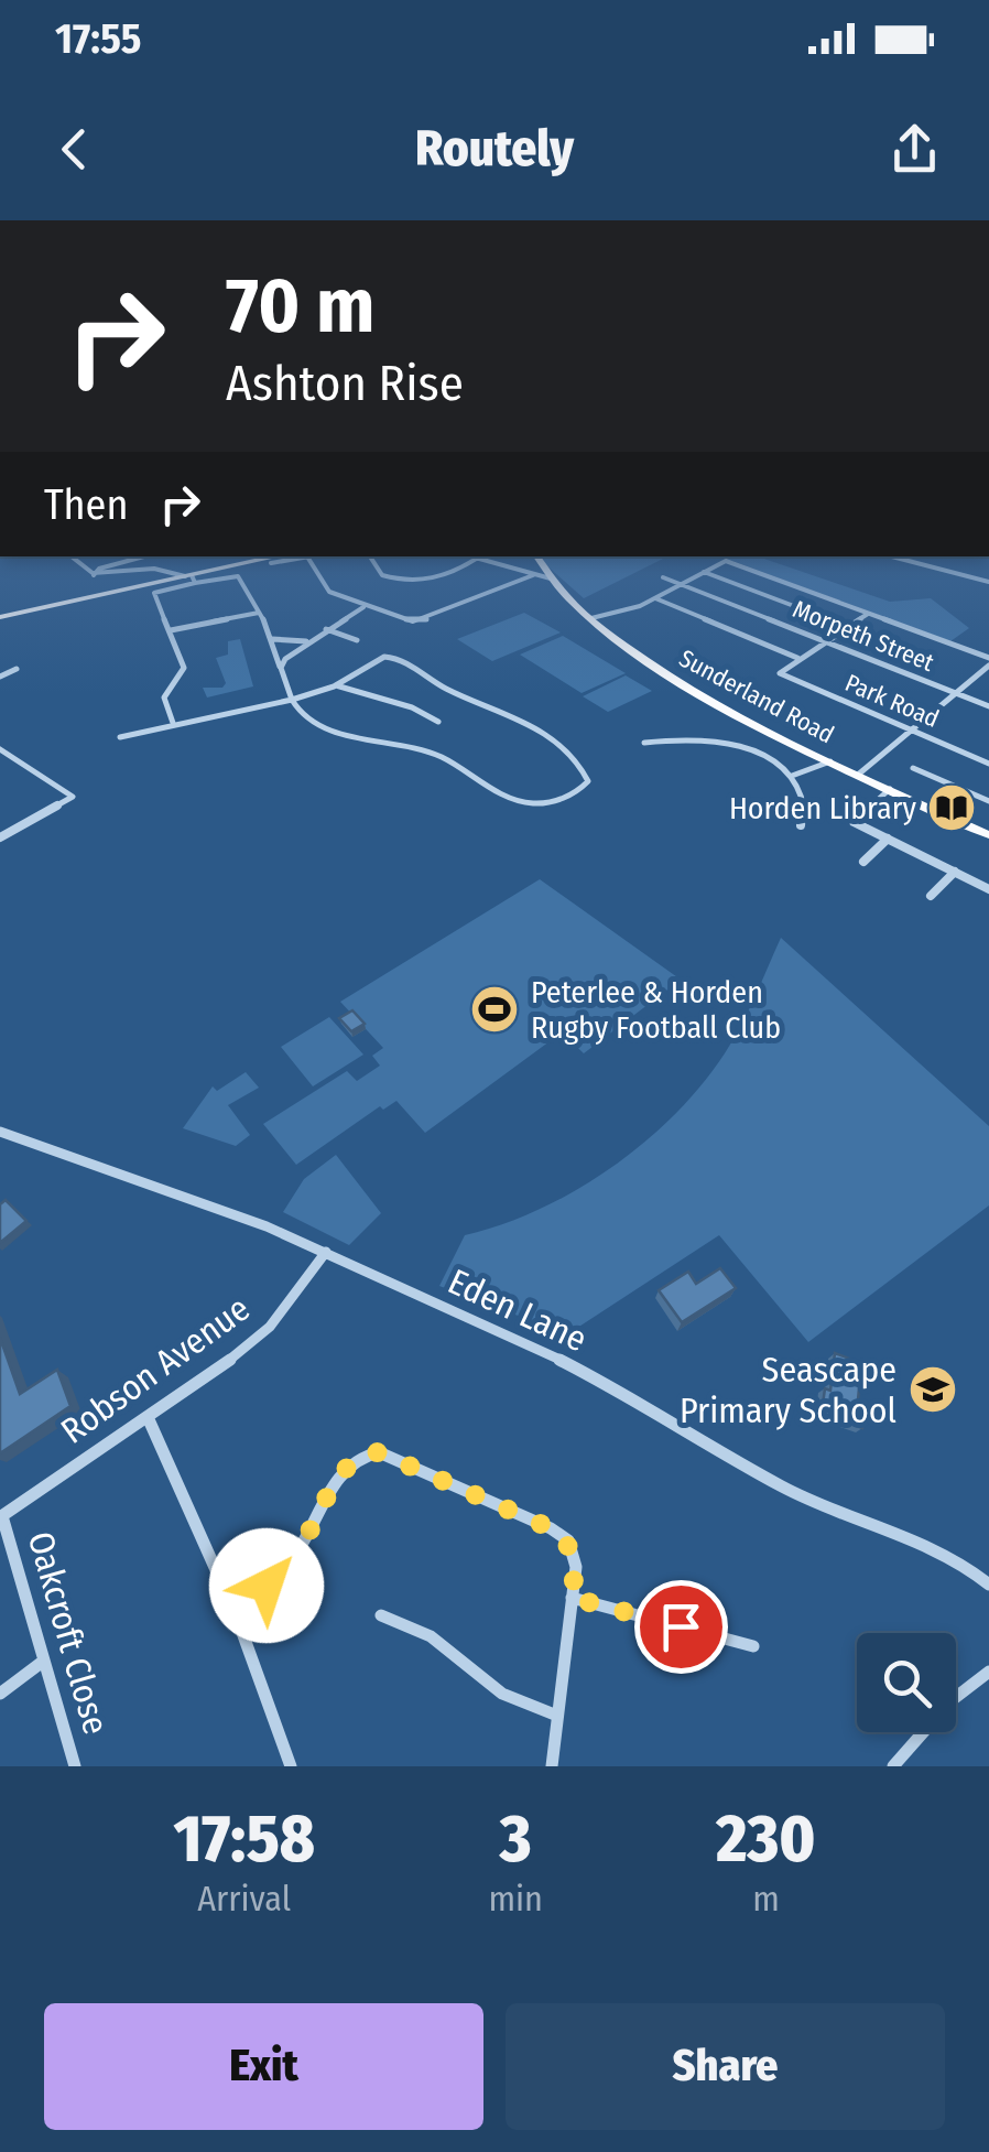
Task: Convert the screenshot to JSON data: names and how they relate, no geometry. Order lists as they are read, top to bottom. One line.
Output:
{"streets":{"main road":["Sunderland Road"],"street":["Morpeth Street","Park Road","Eden Lane","Robson Avenue","Oakcroft Close"]},"crossings":[["Eden Lane","Robson Avenue"],["Robson Avenue","Oakcroft Close"]],"places":{"library":["Horden Library"],"sports":["Peterlee & Horden Rugby Football Club"],"school or university":["Seascape Primary School"]},"page":{"status":"17:55","header":"Routely","turn":["70 m","Ashton Rise"],"then":"Then","eta":["17:58","Arrival","3","min","230","m"],"buttons":["Exit","Share"]}}
